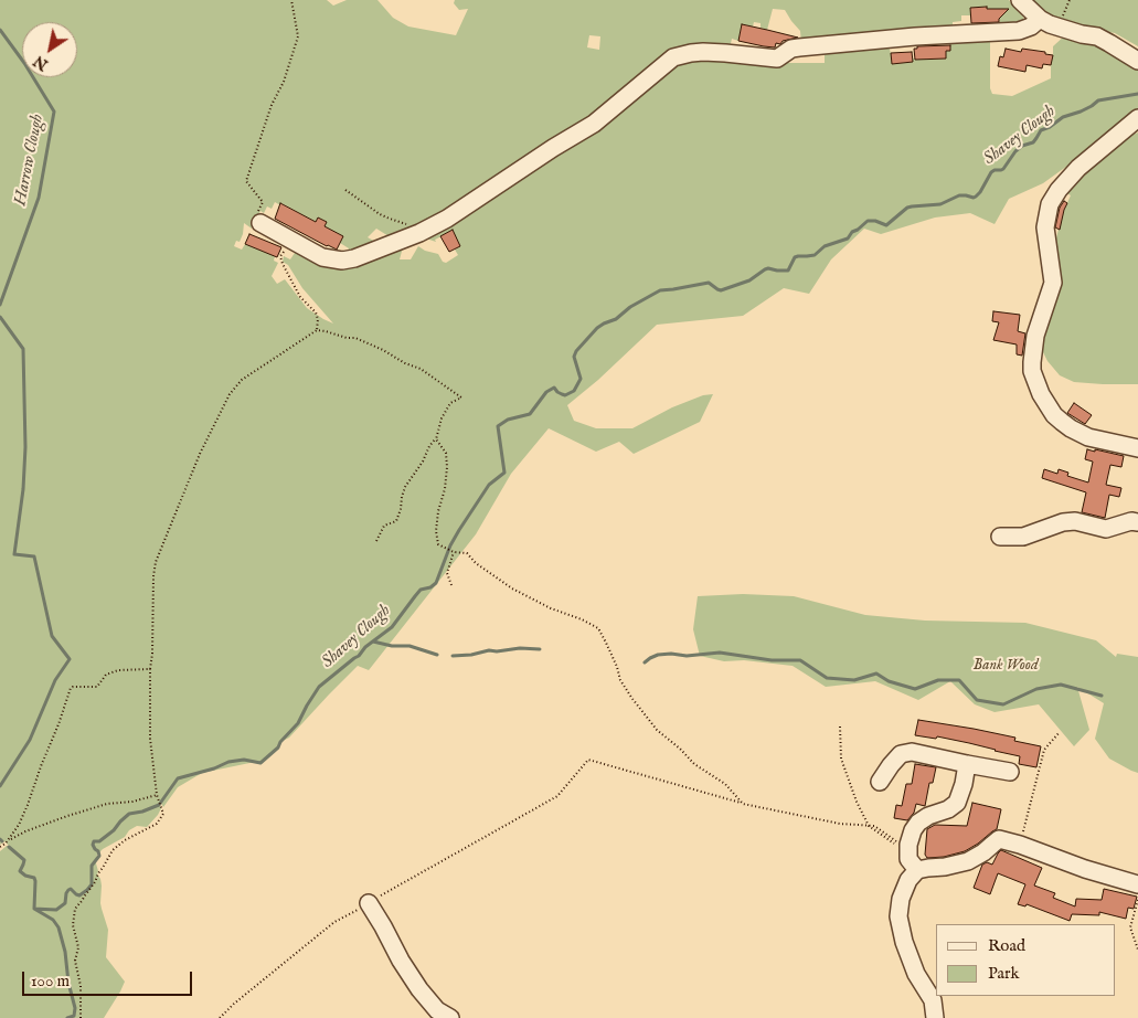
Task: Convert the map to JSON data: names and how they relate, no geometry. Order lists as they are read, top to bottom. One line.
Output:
{"water":["Shavey Clough","Harrow Clough"],"parks":["Bank Wood"],"legend":["Road","Park"],"scale_bar":"100 m","north":"bottom left"}
